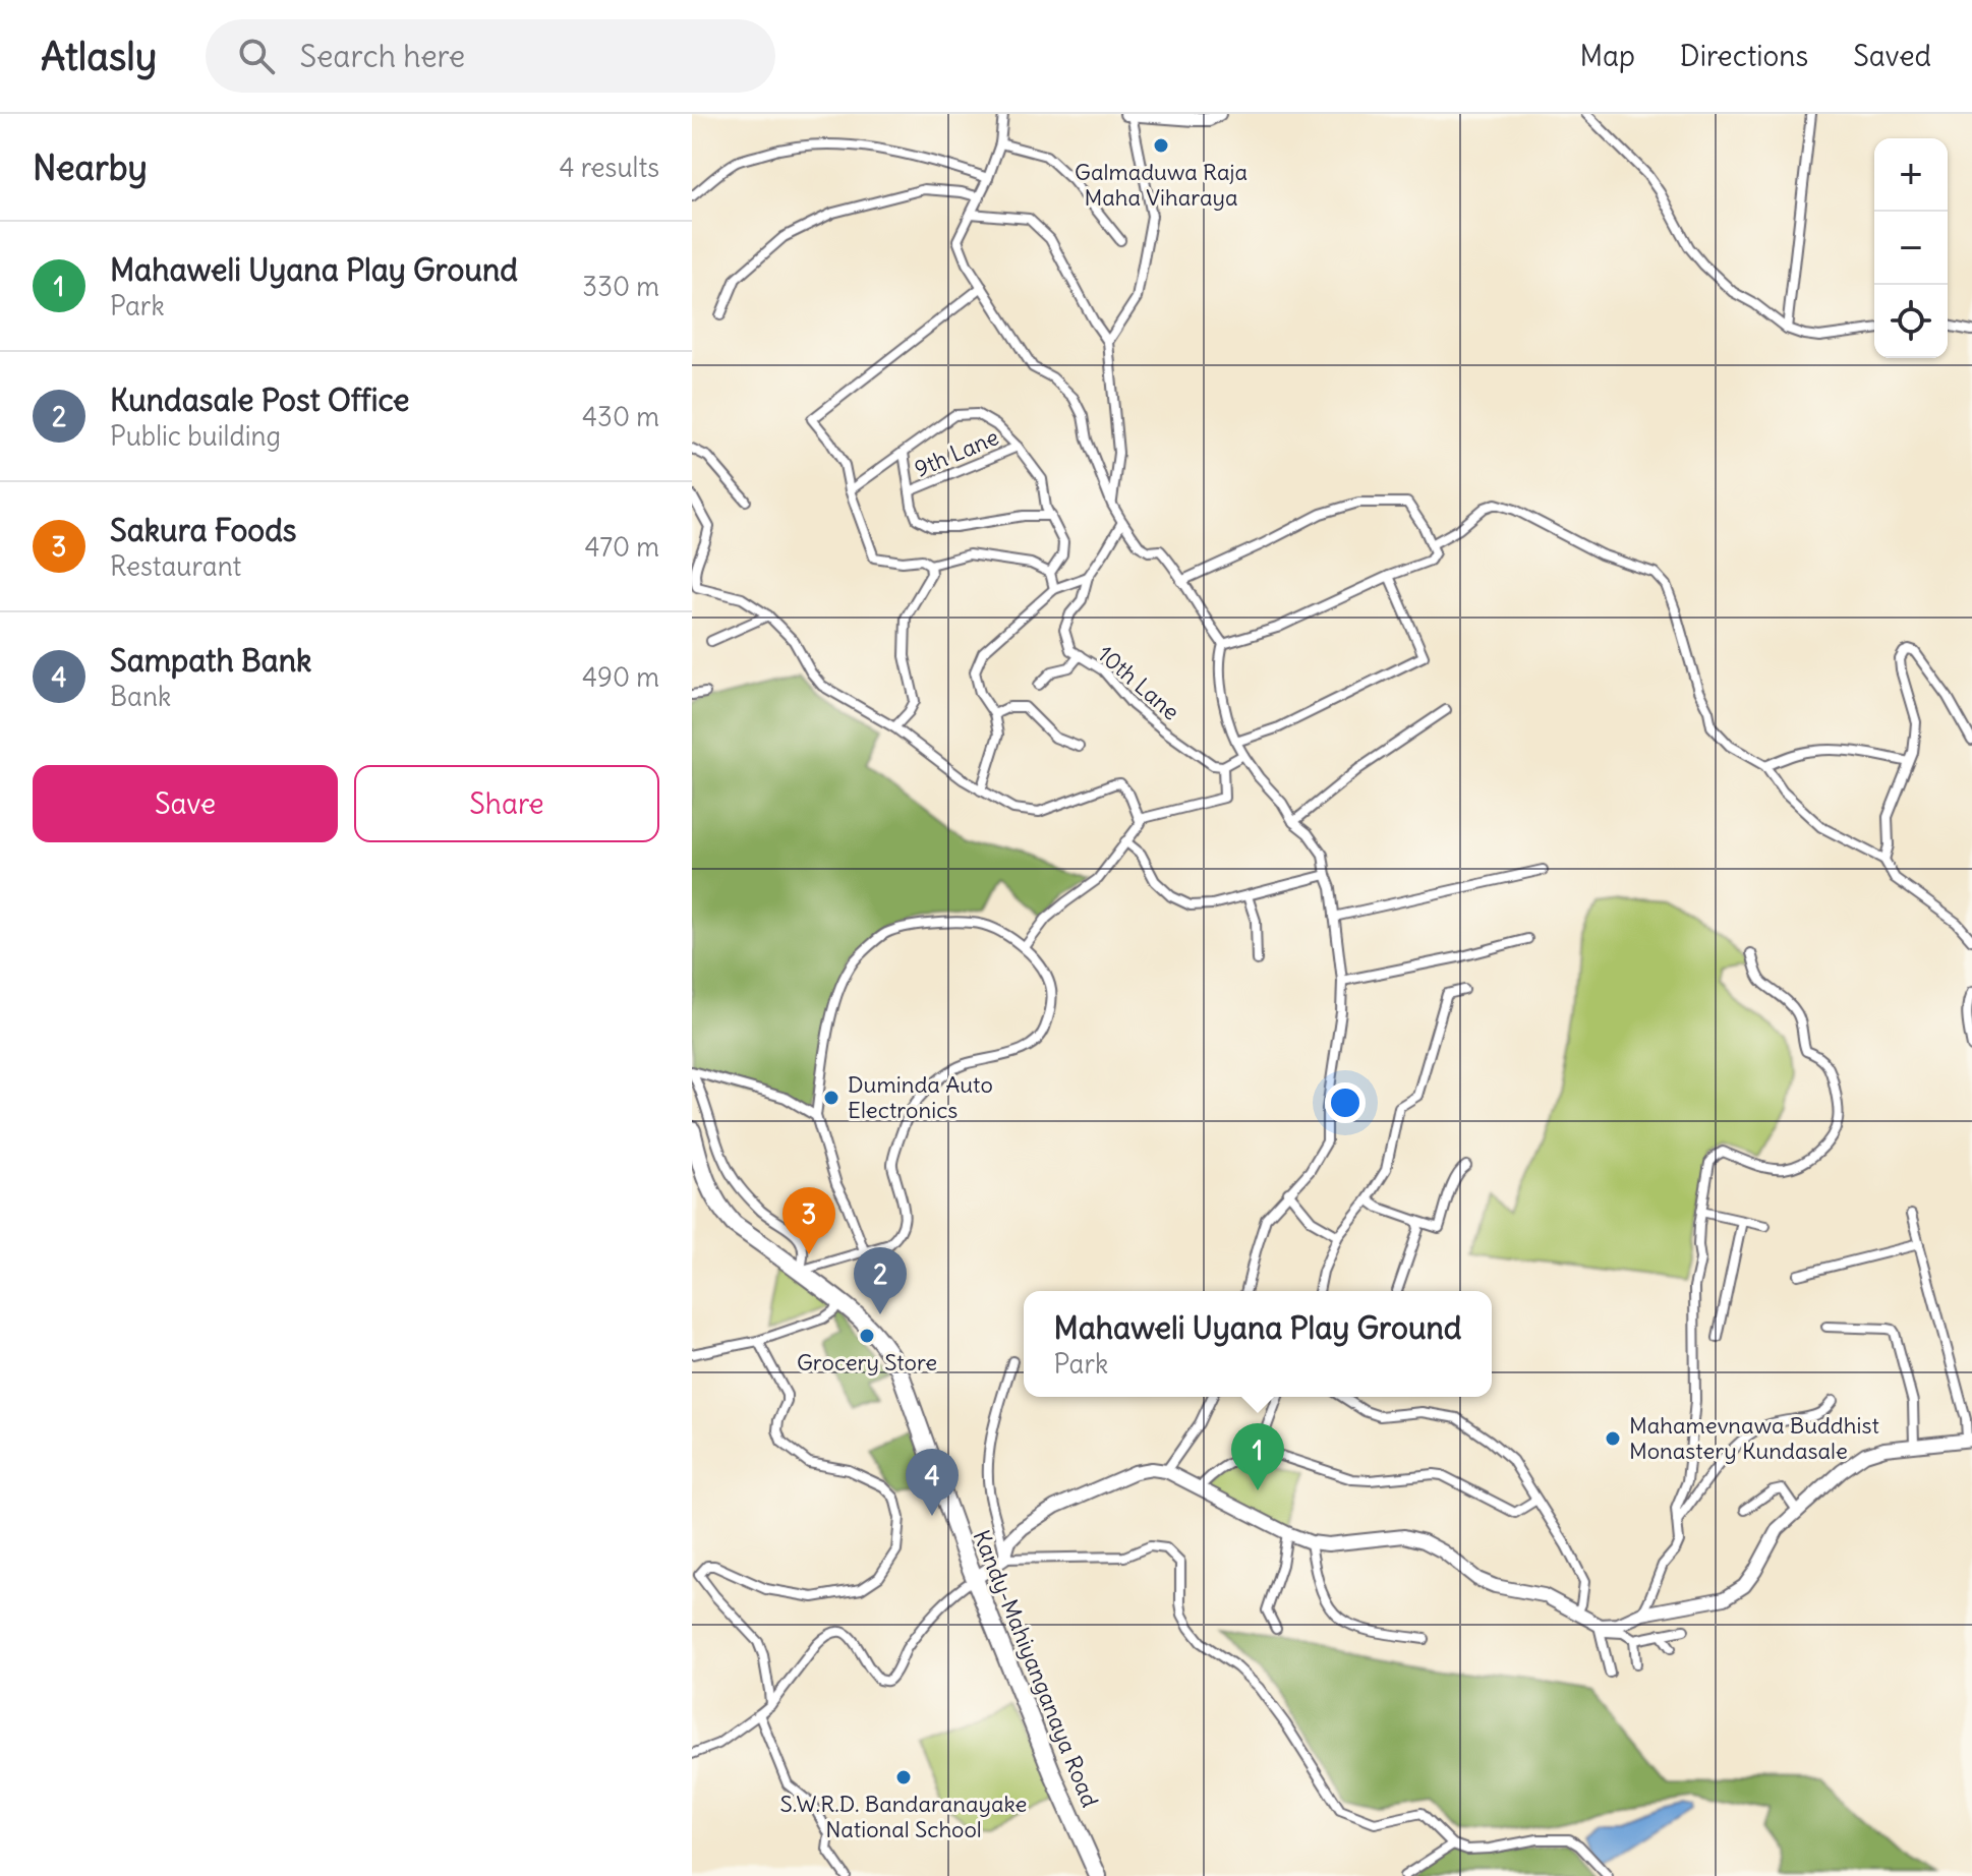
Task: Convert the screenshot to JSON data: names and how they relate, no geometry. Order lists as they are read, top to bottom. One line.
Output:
{"streets":{"highway":["Kandy-Mahiyanganaya Road"],"street":["9th Lane","10th Lane"]},"places":["Galmaduwa Raja Maha Viharaya","Duminda Auto Electronics","Grocery Store","Mahamevnawa Buddhist Monastery Kundasale","S.W.R.D. Bandaranayake National School"],"page":{"header":"Atlasly","search":"Search here","nav":["Map","Directions","Saved"],"heading":["Nearby","4 results"],"map_buttons":["+","−"],"list":[{"mark":"1","name":"Mahaweli Uyana Play Ground","note":"Park","value":"330 m"},{"mark":"2","name":"Kundasale Post Office","note":"Public building","value":"430 m"},{"mark":"3","name":"Sakura Foods","note":"Restaurant","value":"470 m"},{"mark":"4","name":"Sampath Bank","note":"Bank","value":"490 m"}],"buttons":["Save","Share"],"pins":["3","2","1","4"],"popup":["Mahaweli Uyana Play Ground","Park"]}}
